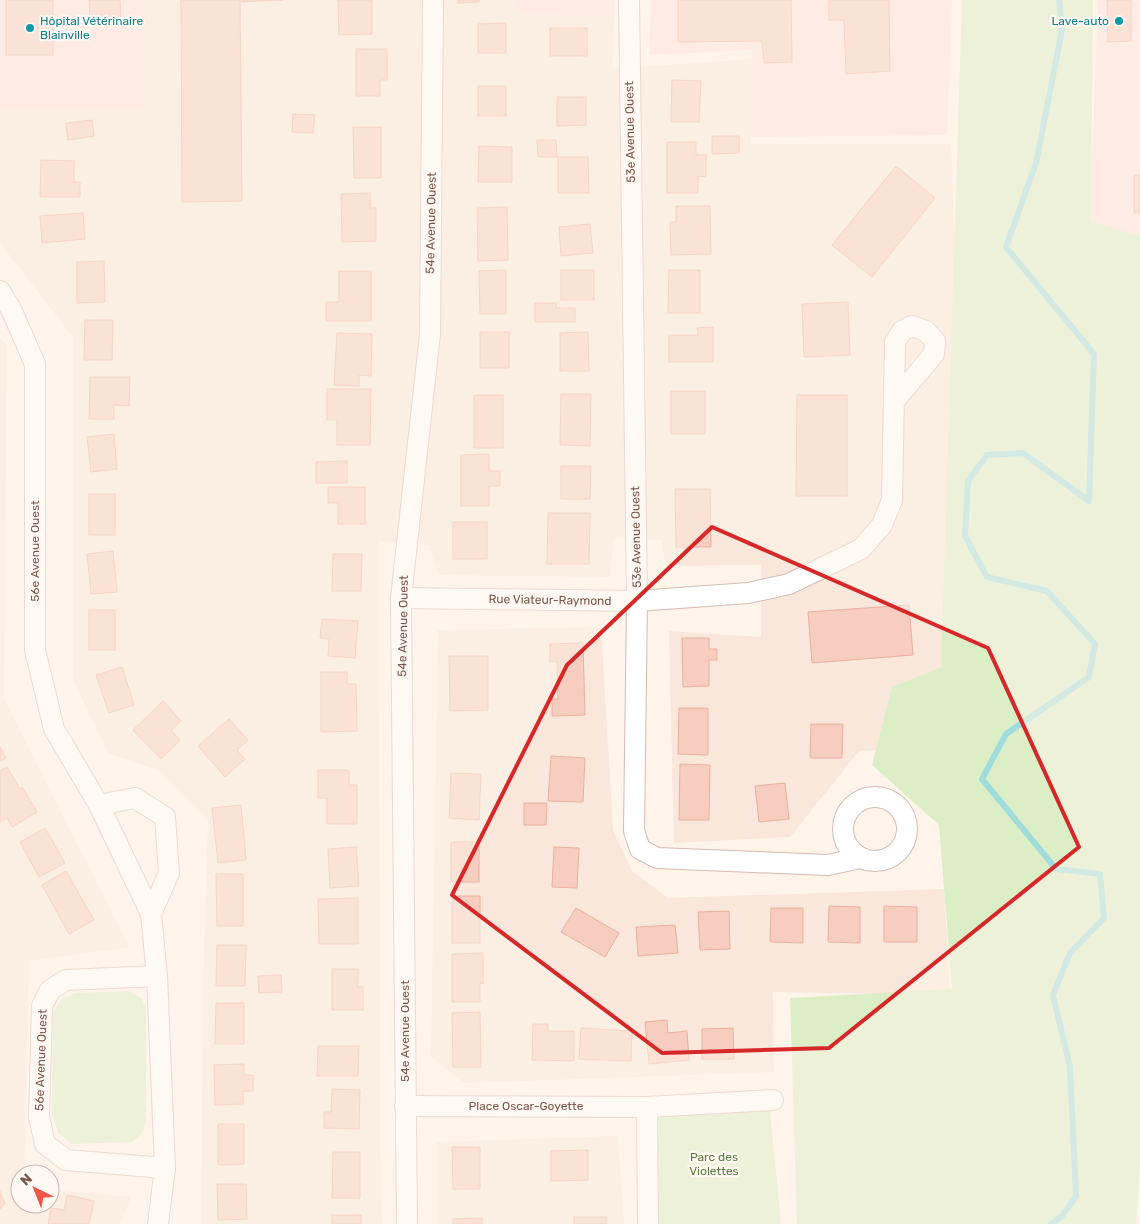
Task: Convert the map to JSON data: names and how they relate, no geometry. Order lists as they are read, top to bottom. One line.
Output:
{"streets":{"street":["53e Avenue Ouest","54e Avenue Ouest","56e Avenue Ouest","Rue Viateur-Raymond","Place Oscar-Goyette"]},"crossings":[["53e Avenue Ouest","Rue Viateur-Raymond"],["54e Avenue Ouest","Rue Viateur-Raymond"],["54e Avenue Ouest","Place Oscar-Goyette"]],"parks":["Parc des Violettes"],"places":["Lave-auto","Hôpital Vétérinaire Blainville"],"north":"top left"}
